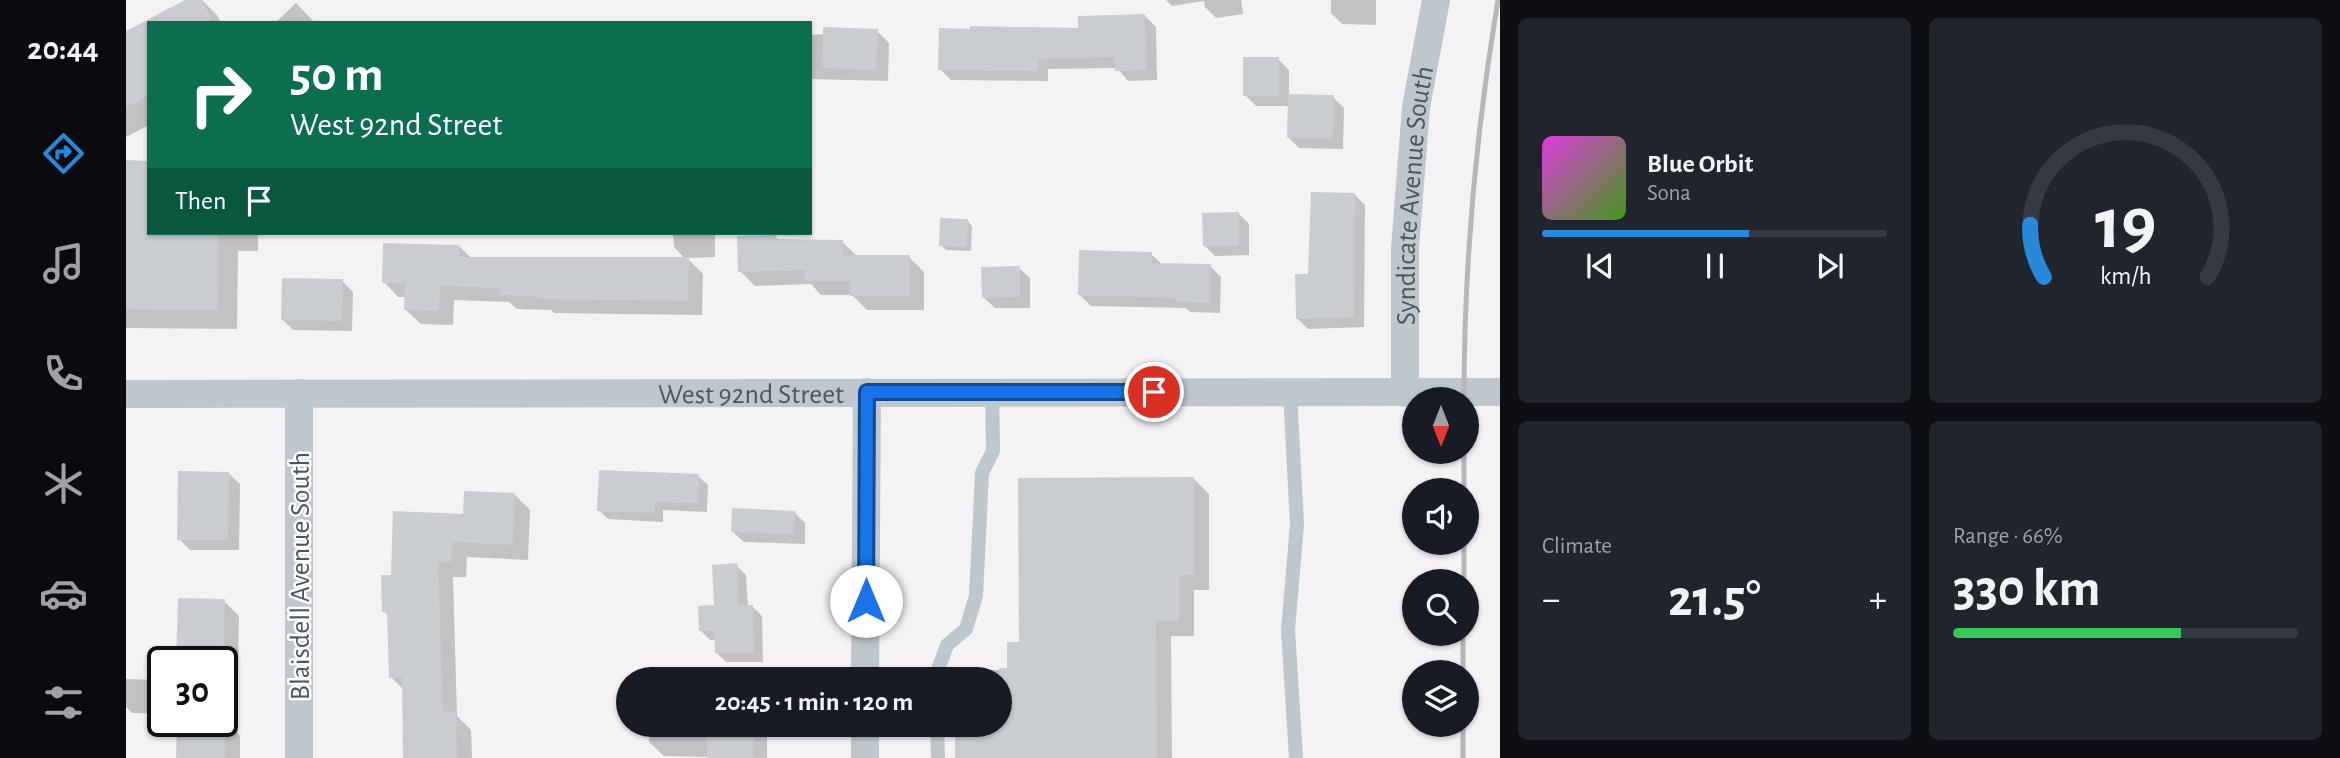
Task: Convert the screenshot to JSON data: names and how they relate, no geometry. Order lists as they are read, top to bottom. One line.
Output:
{"streets":{"street":["Syndicate Avenue South","West 92nd Street","Blaisdell Avenue South"]},"crossings":[["West 92nd Street","Blaisdell Avenue South"]],"north":"bottom","page":{"tabs":"20:44","turn":["50 m","West 92nd Street"],"song":["Blue Orbit","Sona"],"then":"Then","tile":["Climate",["Range · 66%","330 km"]],"heat":["−","21.5°","+"],"limit":"30","trip":"20:45 · 1 min · 120 m","gauge":["19","km/h"]}}
